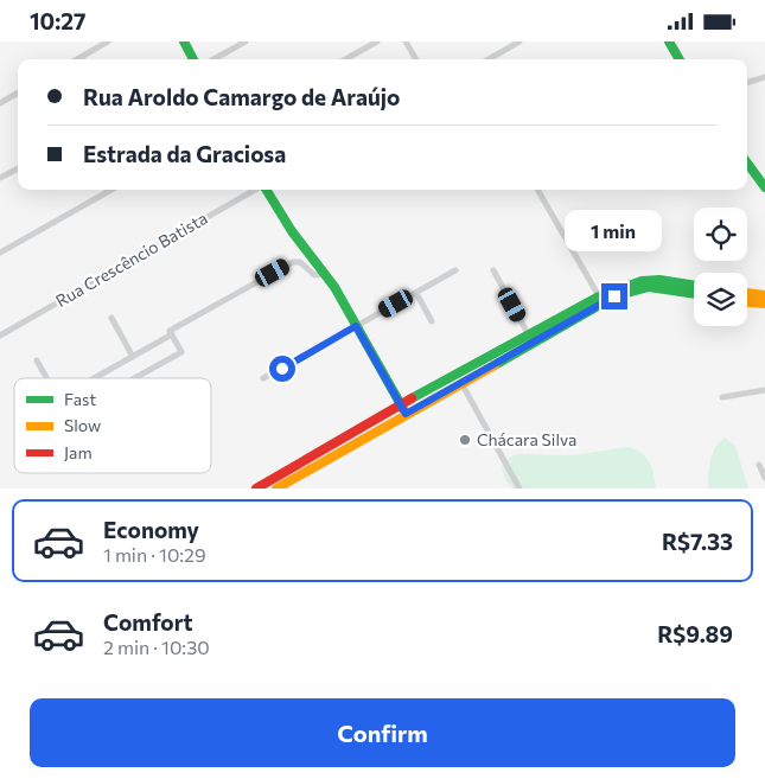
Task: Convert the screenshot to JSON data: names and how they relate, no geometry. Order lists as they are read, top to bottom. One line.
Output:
{"streets":{"street":["Rua Crescêncio Batista"]},"places":["Chácara Silva"],"legend":["Fast","Slow","Jam"],"page":{"status":"10:27","banner":["Rua Aroldo Camargo de Araújo","Estrada da Graciosa"],"bubble":"1 min","list":[{"name":"Economy","note":"1 min · 10:29","value":"R$7.33"},{"name":"Comfort","note":"2 min · 10:30","value":"R$9.89"}],"buttons":"Confirm"}}
